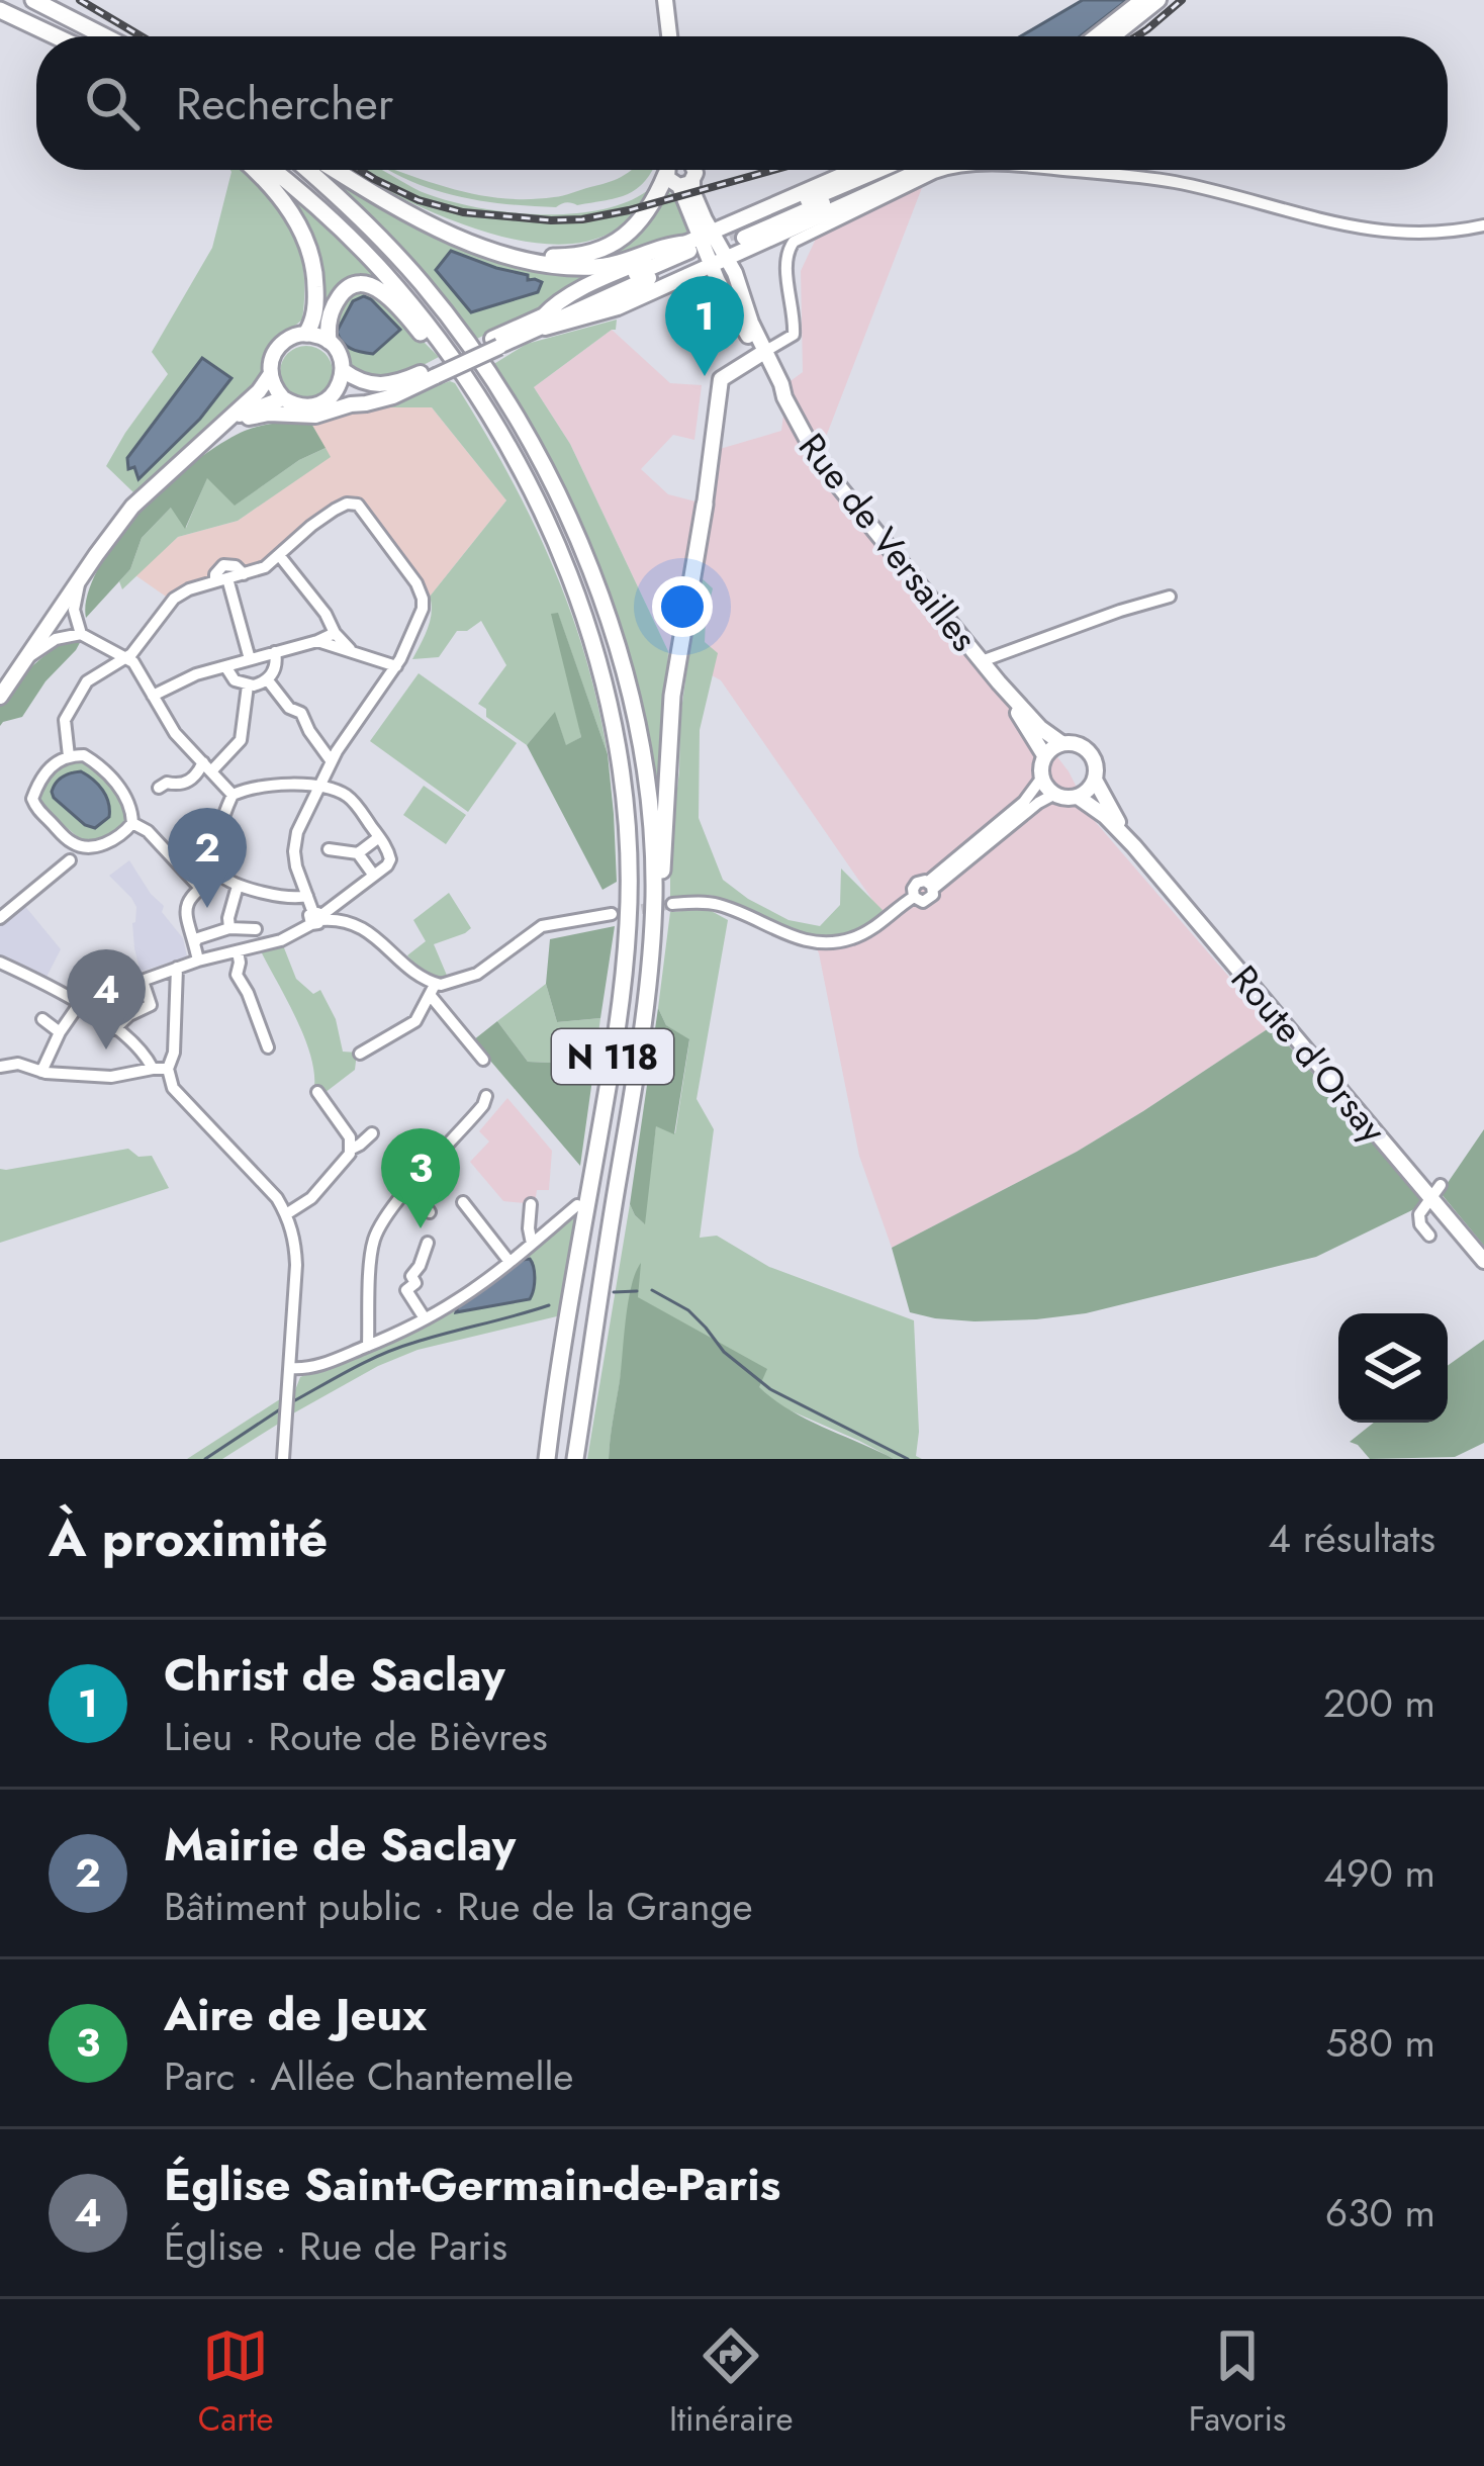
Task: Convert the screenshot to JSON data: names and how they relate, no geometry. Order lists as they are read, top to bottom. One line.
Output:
{"streets":{"highway":["N 118"],"main road":["Rue de Versailles","Route d'Orsay"]},"crossings":[["Rue de Versailles","Route d'Orsay"]],"page":{"search":"Rechercher","pins":["1","2","4","3"],"heading":["À proximité","4 résultats"],"list":[{"mark":"1","name":"Christ de Saclay","note":"Lieu · Route de Bièvres","value":"200 m"},{"mark":"2","name":"Mairie de Saclay","note":"Bâtiment public · Rue de la Grange","value":"490 m"},{"mark":"3","name":"Aire de Jeux","note":"Parc · Allée Chantemelle","value":"580 m"},{"mark":"4","name":"Église Saint-Germain-de-Paris","note":"Église · Rue de Paris","value":"630 m"}],"nav":["Carte","Itinéraire","Favoris"]}}
